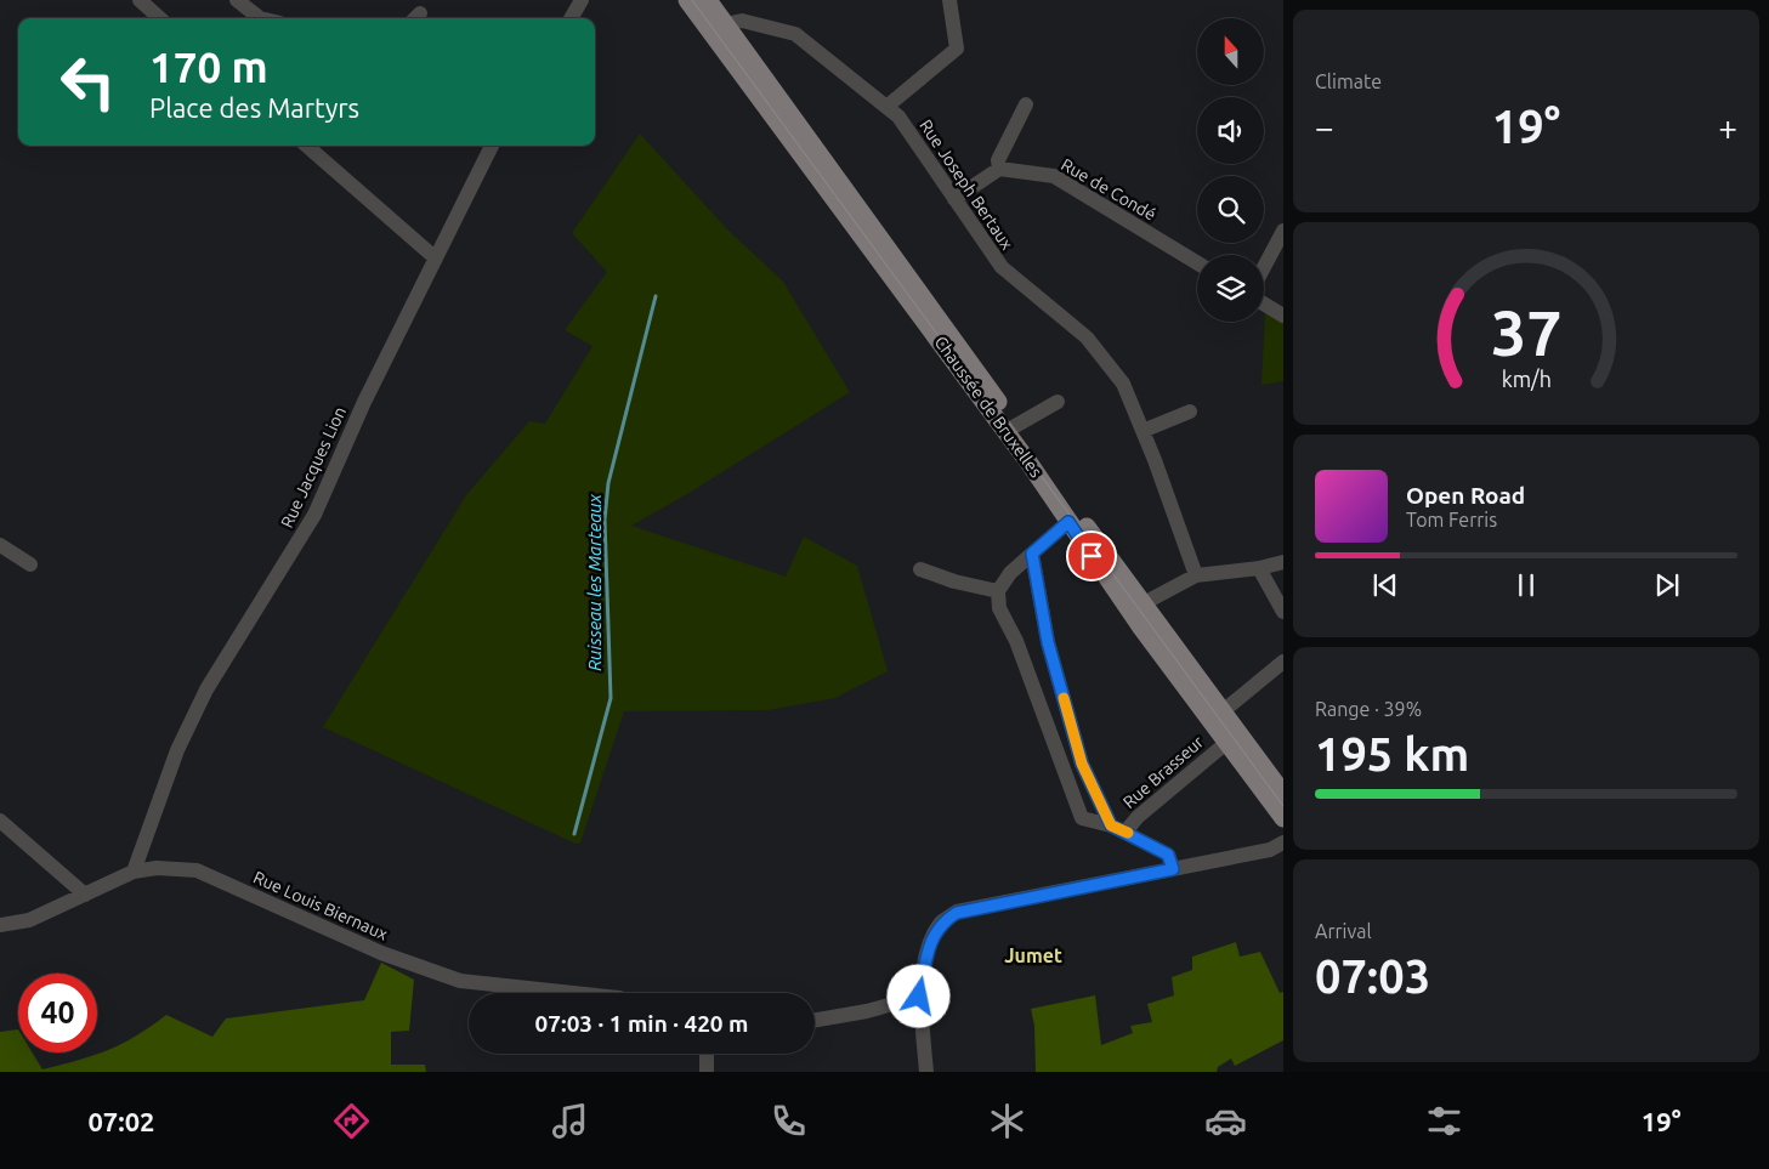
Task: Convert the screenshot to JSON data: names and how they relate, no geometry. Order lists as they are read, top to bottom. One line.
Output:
{"streets":{"main road":["Chaussée de Bruxelles"],"street":["Rue Joseph Bertaux","Rue de Condé","Rue Jacques Lion","Rue Brasseur","Rue Louis Biernaux"]},"crossings":[["Rue Joseph Bertaux","Chaussée de Bruxelles"],["Chaussée de Bruxelles","Rue Brasseur"],["Rue Jacques Lion","Rue Louis Biernaux"]],"districts":["Jumet"],"water":["Ruisseau les Marteaux"],"north":"top","page":{"tile":["Climate",["Range · 39%","195 km"],["Arrival","07:03"]],"turn":["170 m","Place des Martyrs"],"heat":["−","19°","+"],"song":["Open Road","Tom Ferris"],"limit":"40","trip":"07:03 · 1 min · 420 m","tabs":["07:02","19°"],"gauge":["37","km/h"]}}
